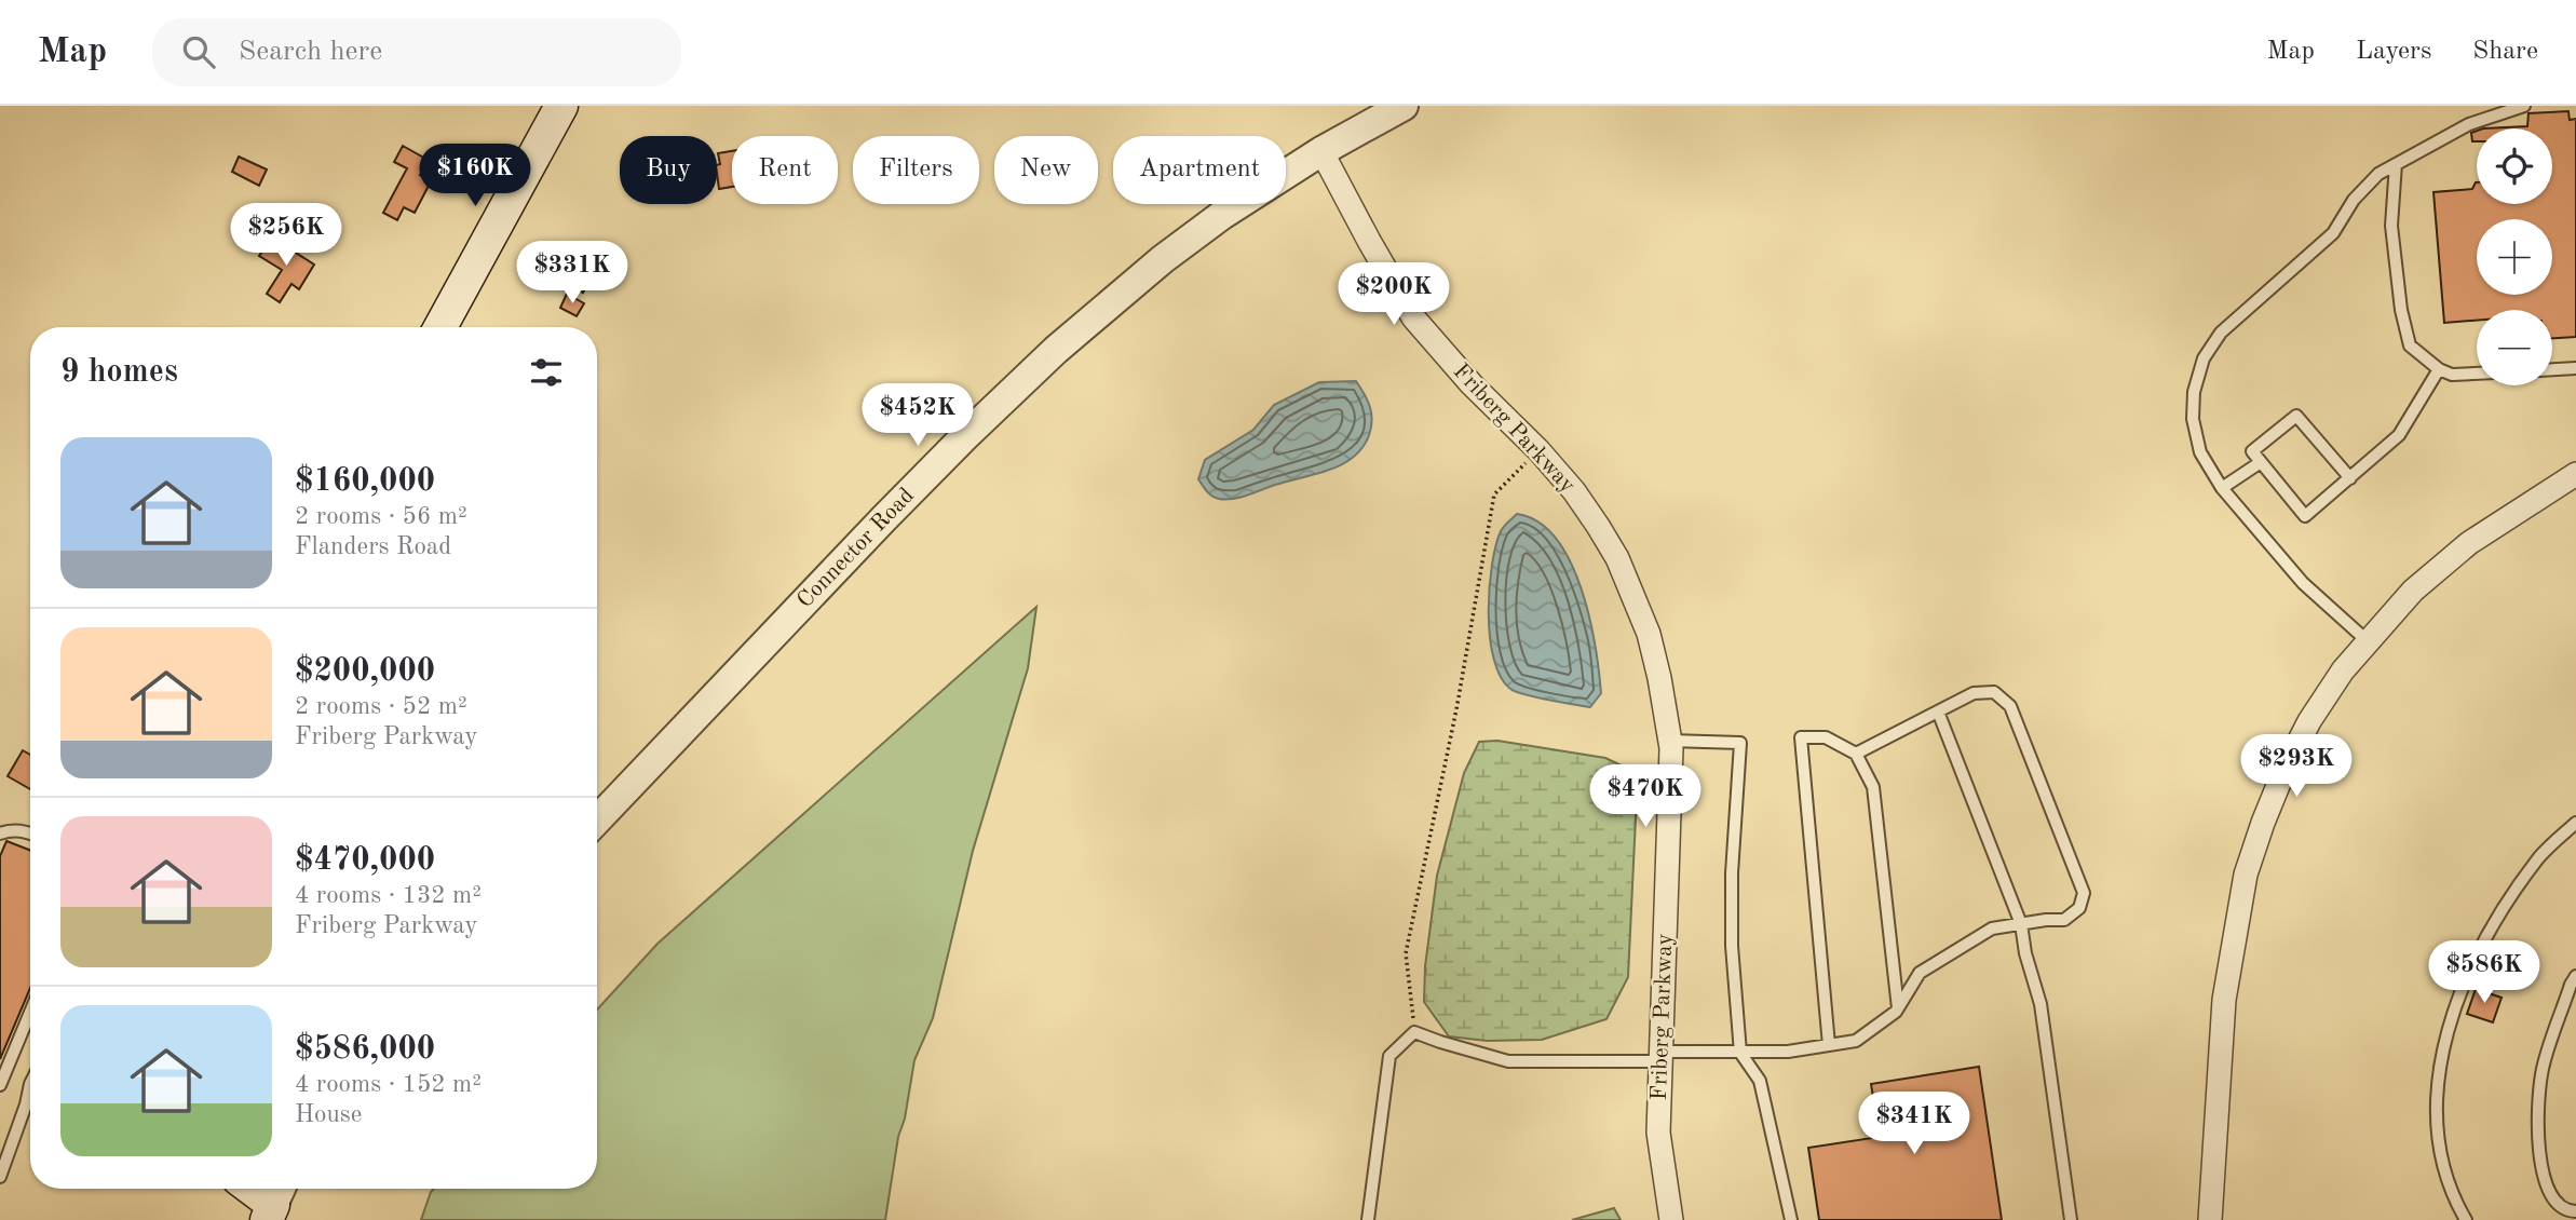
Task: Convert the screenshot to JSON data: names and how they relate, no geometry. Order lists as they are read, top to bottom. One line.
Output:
{"streets":{"street":["Friberg Parkway","Connector Road"]},"crossings":[["Friberg Parkway","Connector Road"]],"page":{"header":"Map","search":"Search here","nav":["Map","Layers","Share"],"map_buttons":["+","−"],"chip":["Buy","Rent","Filters","New","Apartment"],"price":["$160K","$256K","$331K","$200K","$452K","$293K","$470K","$586K","$341K"],"heading":"9 homes","list":[{"name":"$160,000","note":"2 rooms · 56 m² · Flanders Road"},{"name":"$200,000","note":"2 rooms · 52 m² · Friberg Parkway"},{"name":"$470,000","note":"4 rooms · 132 m² · Friberg Parkway"},{"name":"$586,000","note":"4 rooms · 152 m² · House"}]}}
